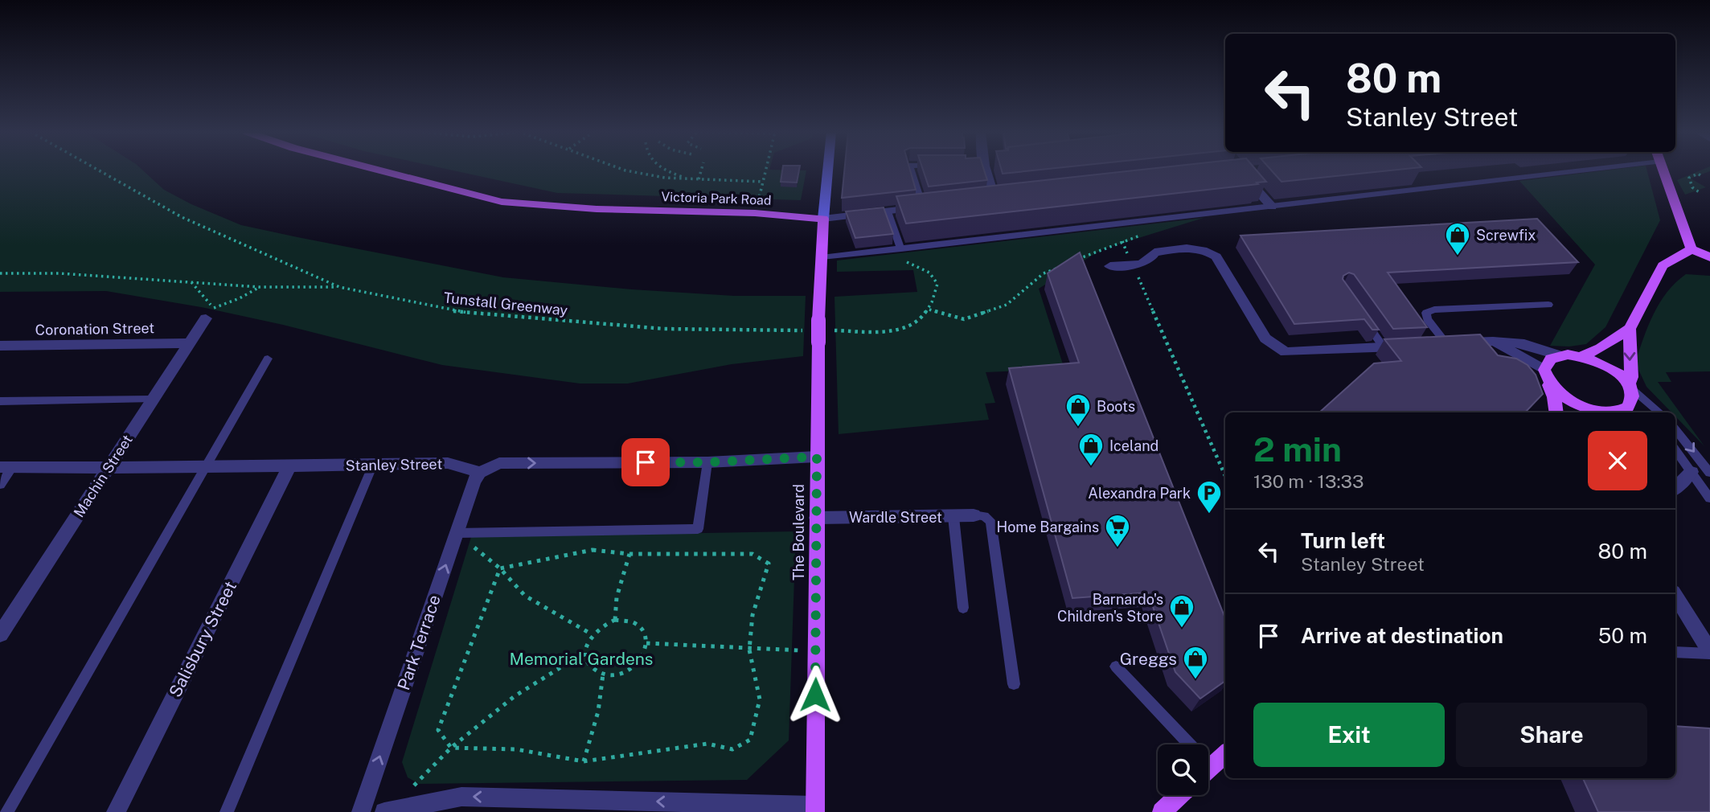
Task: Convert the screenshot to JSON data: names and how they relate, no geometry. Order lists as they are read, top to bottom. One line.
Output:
{"streets":{"main road":["Victoria Park Road","The Boulevard"],"street":["Coronation Street","Stanley Street","Machin Street","Wardle Street","Salisbury Street","Park Terrace"],"path":["Tunstall Greenway"]},"crossings":[["Victoria Park Road","The Boulevard"],["Coronation Street","Machin Street"],["Stanley Street","Machin Street"],["Stanley Street","Salisbury Street"],["Stanley Street","Park Terrace"],["Wardle Street","The Boulevard"]],"one_way":["Park Terrace"],"parks":["Memorial Gardens"],"places":{"shop":["Screwfix","Boots","Iceland","Barnardo's Children's Store","Greggs"],"parking":["Alexandra Park"],"supermarket":["Home Bargains"]},"page":{"turn":["80 m","Stanley Street"],"heading":["2 min","130 m · 13:33"],"list":[{"name":"Turn left","note":"Stanley Street","value":"80 m"},{"name":"Arrive at destination","value":"50 m"}],"buttons":["Exit","Share"]}}
